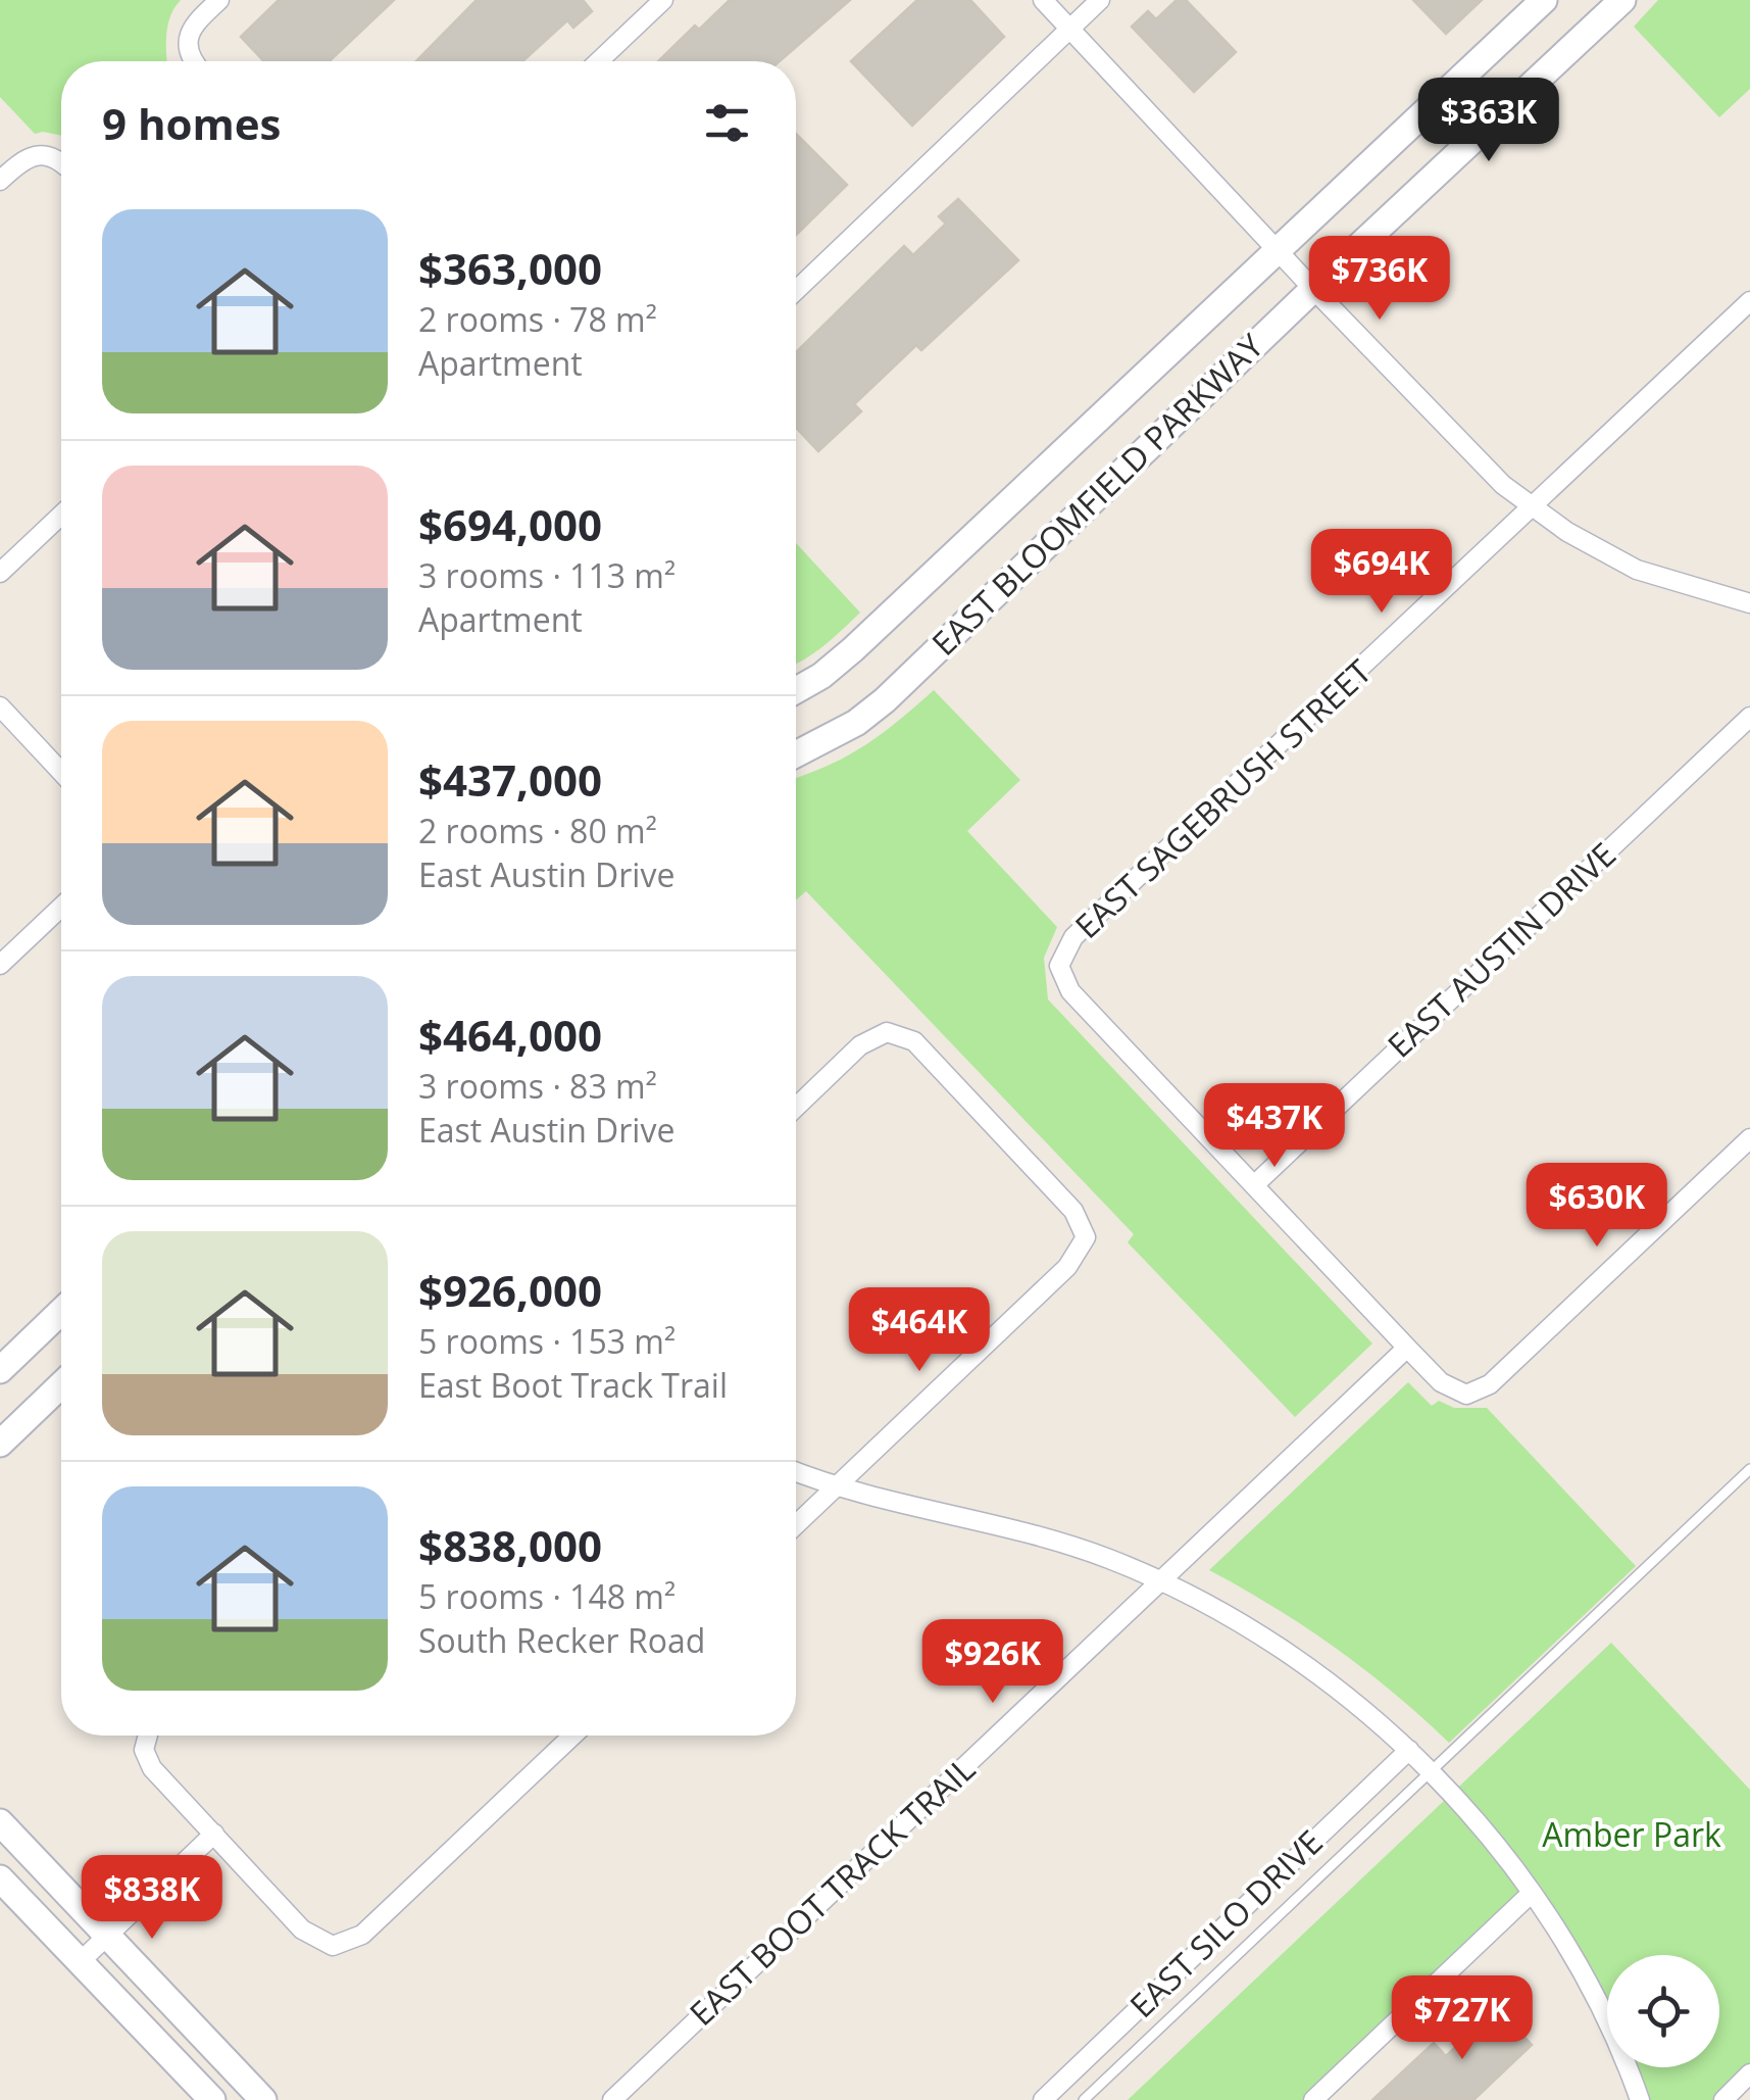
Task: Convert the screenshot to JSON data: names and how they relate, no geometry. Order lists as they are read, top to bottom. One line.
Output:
{"streets":{"street":["EAST BLOOMFIELD PARKWAY","EAST SAGEBRUSH STREET","EAST AUSTIN DRIVE","EAST BOOT TRACK TRAIL","EAST SILO DRIVE"]},"crossings":[["EAST SAGEBRUSH STREET","EAST AUSTIN DRIVE"]],"parks":["Amber Park"],"page":{"heading":"9 homes","price":["$363K","$736K","$694K","$437K","$630K","$464K","$926K","$838K","$727K"],"list":[{"name":"$363,000","note":"2 rooms · 78 m² · Apartment"},{"name":"$694,000","note":"3 rooms · 113 m² · Apartment"},{"name":"$437,000","note":"2 rooms · 80 m² · East Austin Drive"},{"name":"$464,000","note":"3 rooms · 83 m² · East Austin Drive"},{"name":"$926,000","note":"5 rooms · 153 m² · East Boot Track Trail"},{"name":"$838,000","note":"5 rooms · 148 m² · South Recker Road"}]}}
